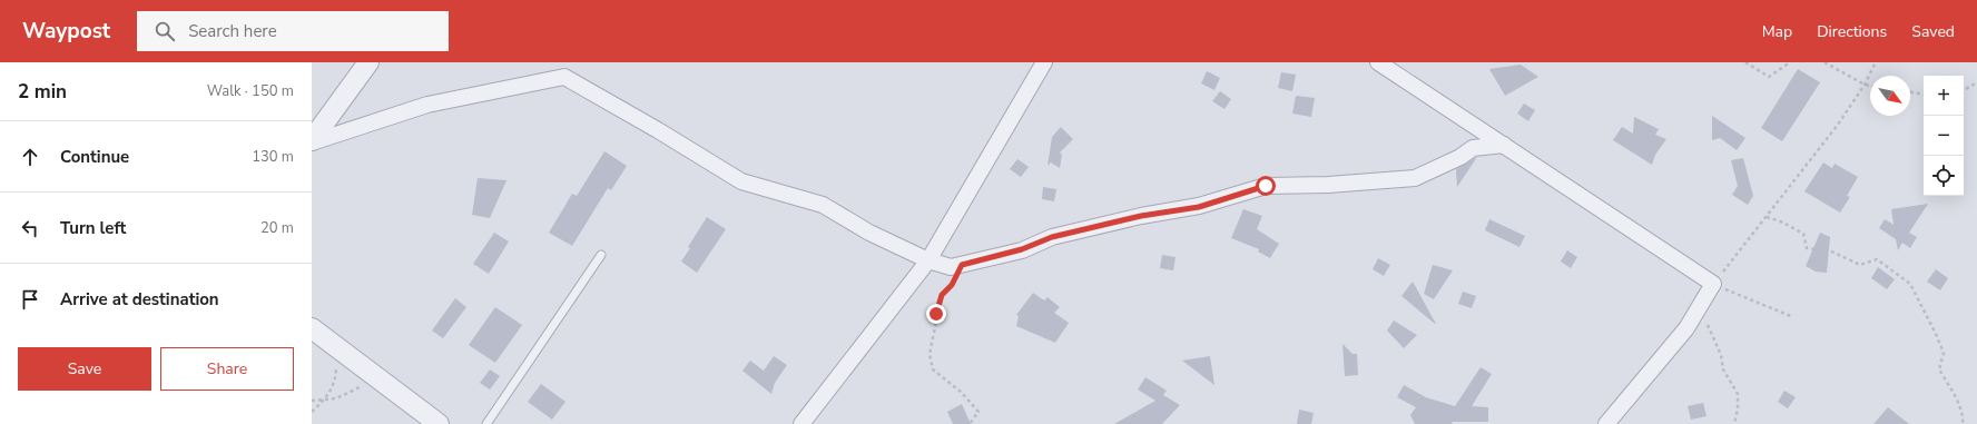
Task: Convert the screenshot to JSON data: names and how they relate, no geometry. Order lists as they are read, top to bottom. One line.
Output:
{"north":"bottom right","page":{"header":"Waypost","search":"Search here","nav":["Map","Directions","Saved"],"heading":["2 min","Walk · 150 m"],"map_buttons":["+","−"],"list":[["Continue","130 m"],["Turn left","20 m"],"Arrive at destination"],"buttons":["Save","Share"]}}
